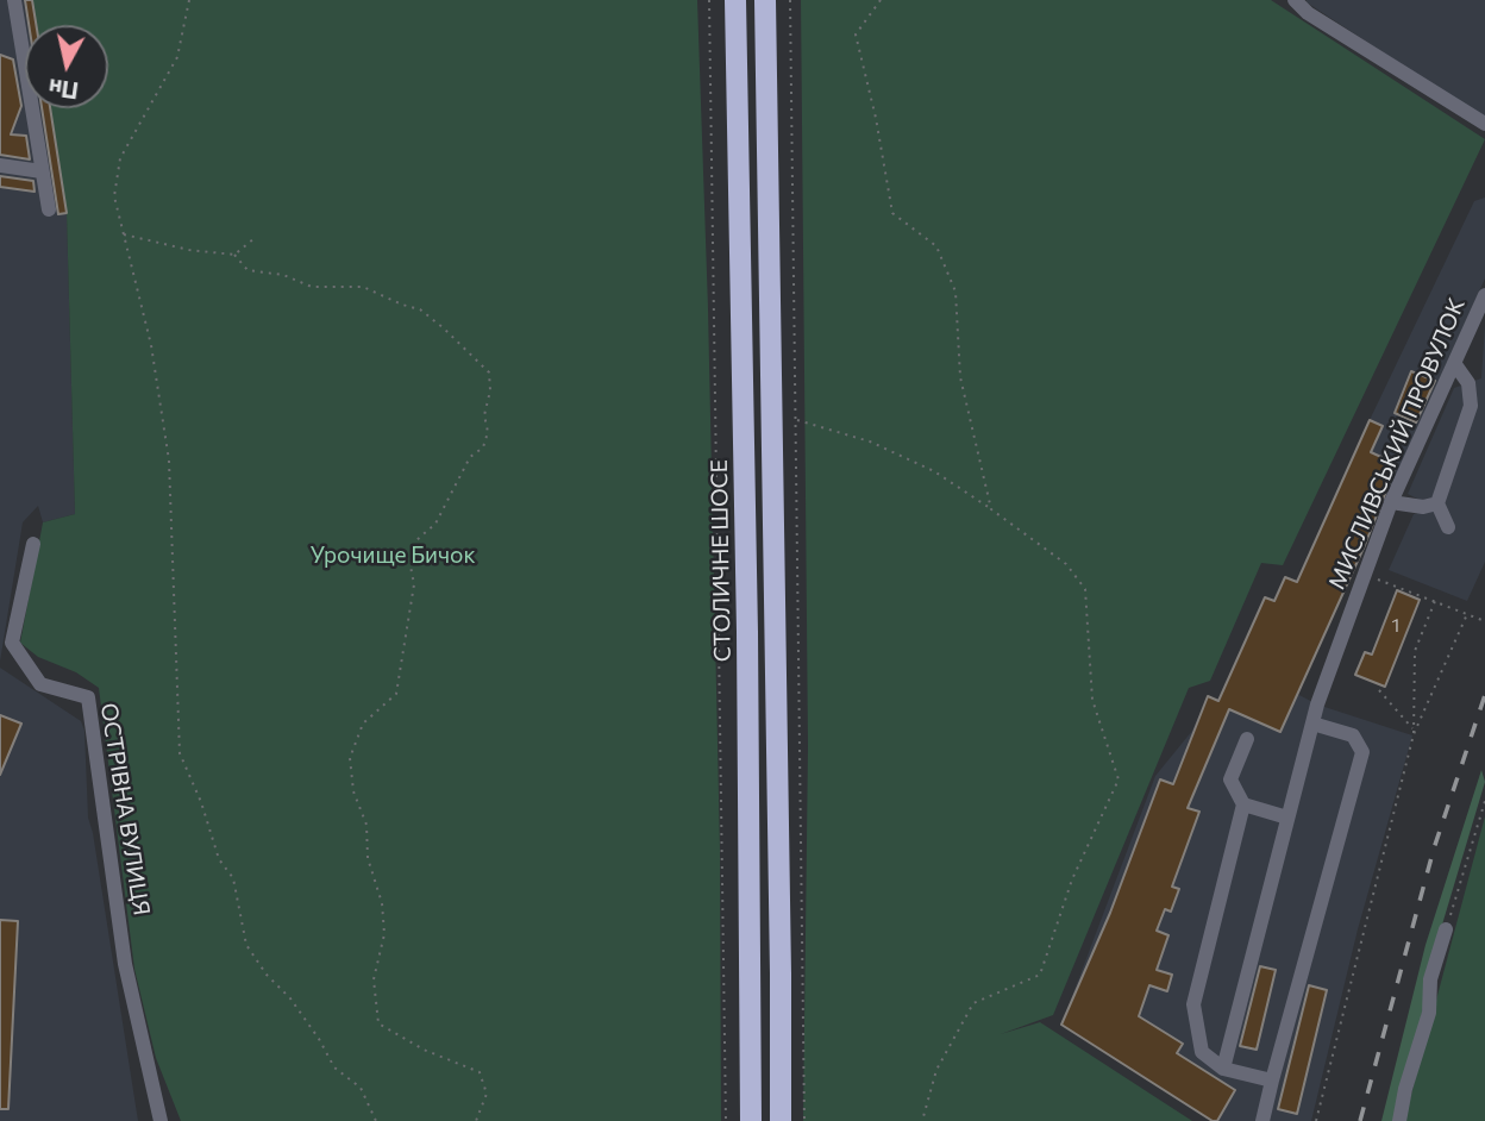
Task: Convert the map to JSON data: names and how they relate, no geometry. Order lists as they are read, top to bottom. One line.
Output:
{"streets":{"highway":["СТОЛИЧНЕ ШОСЕ"],"lane":["МИСЛИВСЬКИЙ ПРОВУЛОК","ОСТРІВНА ВУЛИЦЯ"]},"parks":["Урочище Бичок"],"house_numbers":["1"],"north":"bottom"}
